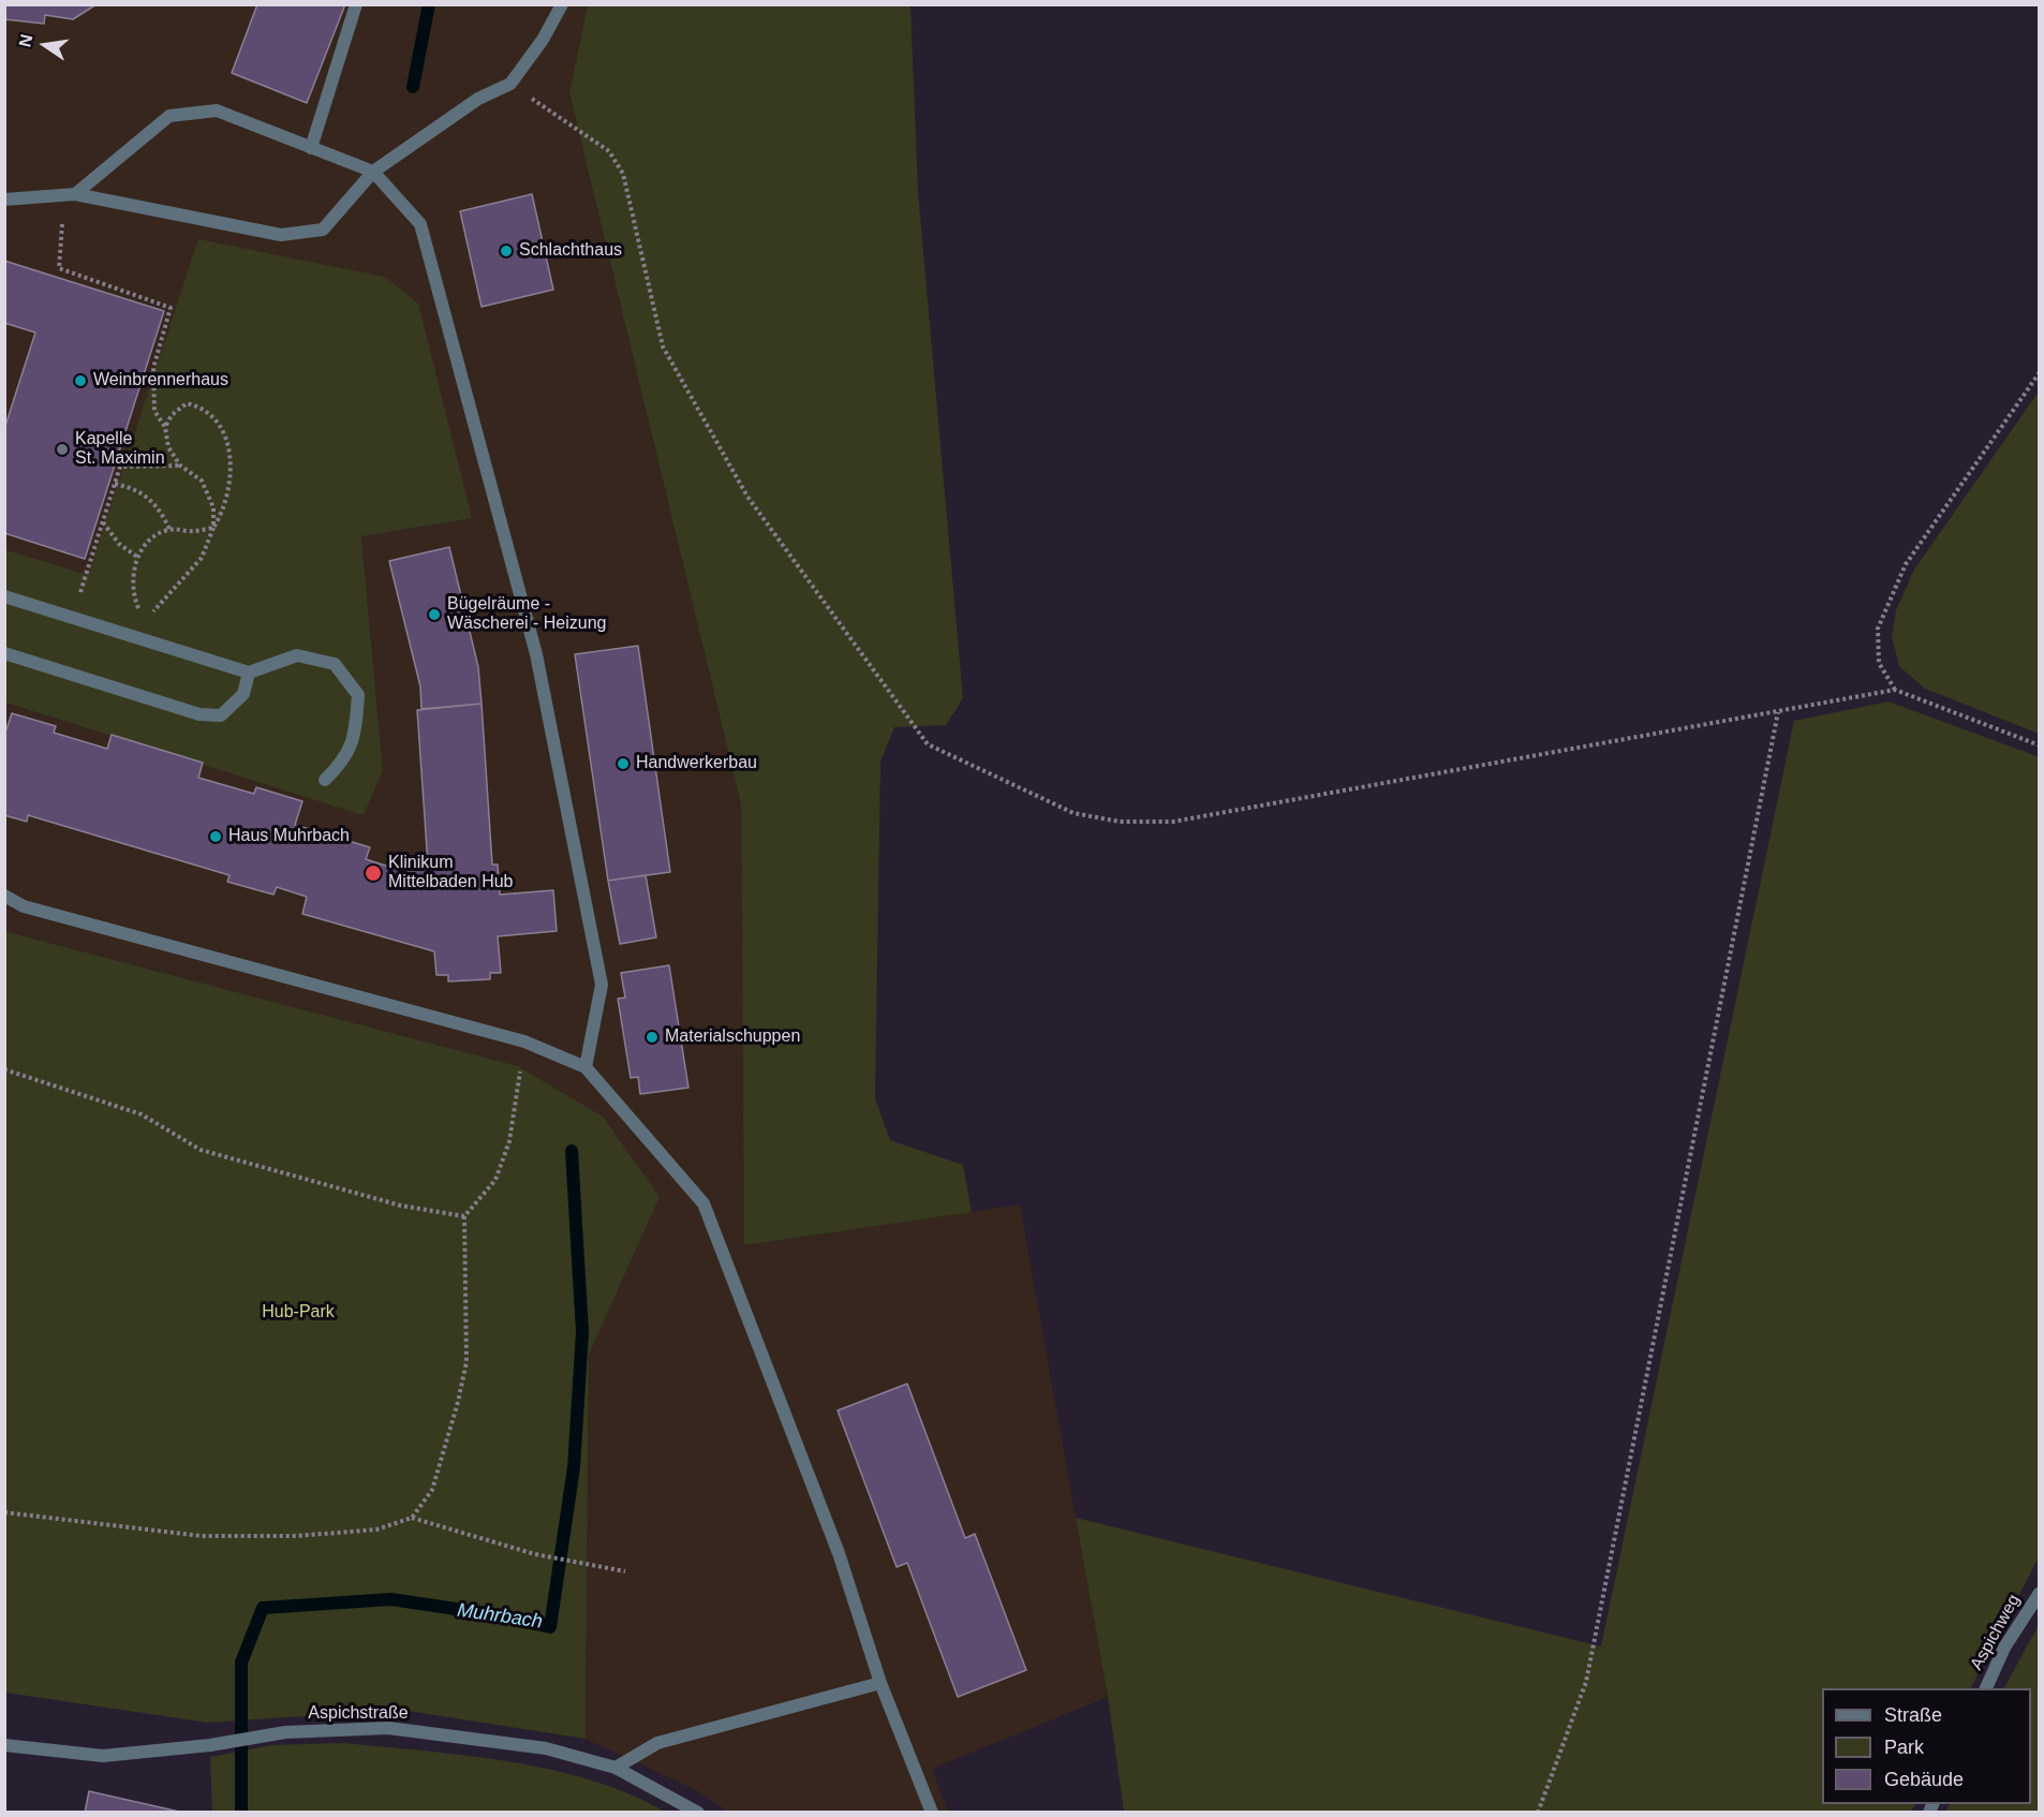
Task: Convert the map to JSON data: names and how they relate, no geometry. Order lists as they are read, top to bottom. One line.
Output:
{"streets":{"street":["Aspichweg","Aspichstraße"]},"water":["Muhrbach"],"parks":["Hub-Park"],"places":["Schlachthaus","Weinbrennerhaus","Kapelle St. Maximin","Bügelräume - Wäscherei - Heizung","Handwerkerbau","Haus Muhrbach","Klinikum Mittelbaden Hub","Materialschuppen"],"legend":["Straße","Park","Gebäude"],"north":"left"}
